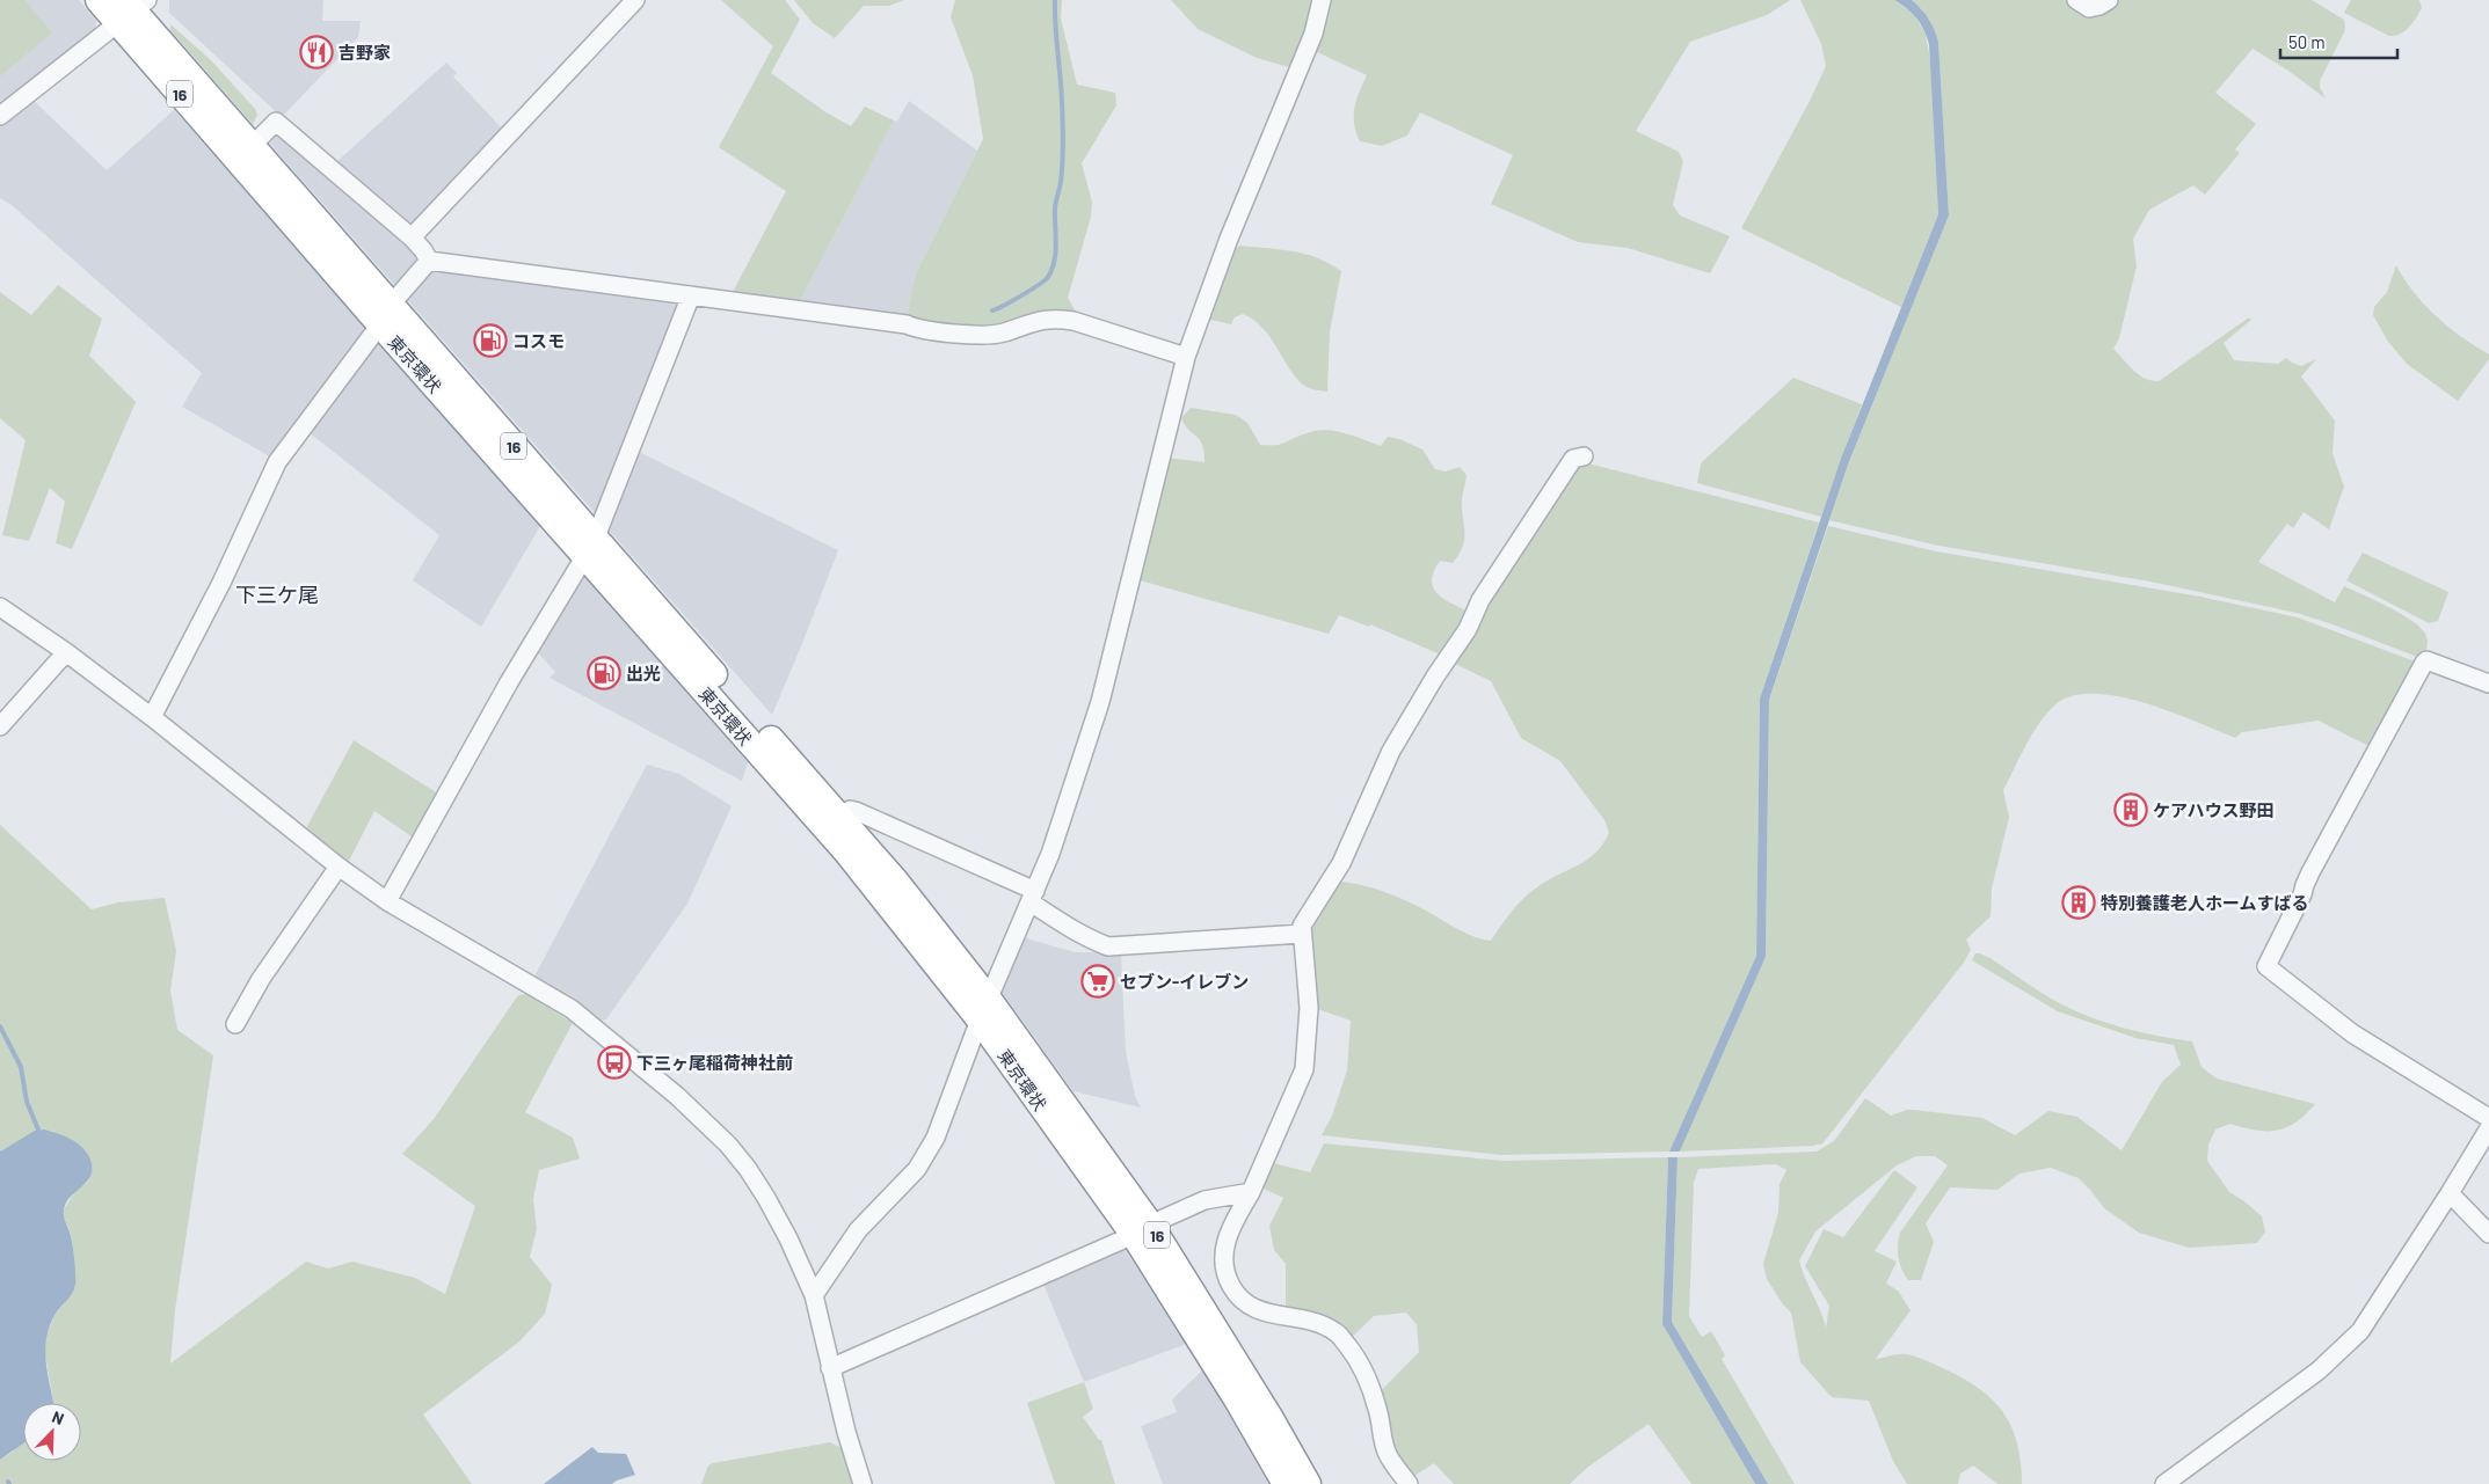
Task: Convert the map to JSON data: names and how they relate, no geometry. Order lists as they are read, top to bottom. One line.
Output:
{"streets":{"highway":["16","東京環状"]},"districts":["下三ケ尾"],"places":{"restaurant":["吉野家"],"fuel station":["コスモ","出光"],"building":["ケアハウス野田","特別養護老人ホームすばる"],"supermarket":["セブン-イレブン"],"bus stop":["下三ヶ尾稲荷神社前"]},"scale_bar":"50 m","north":"top right"}
